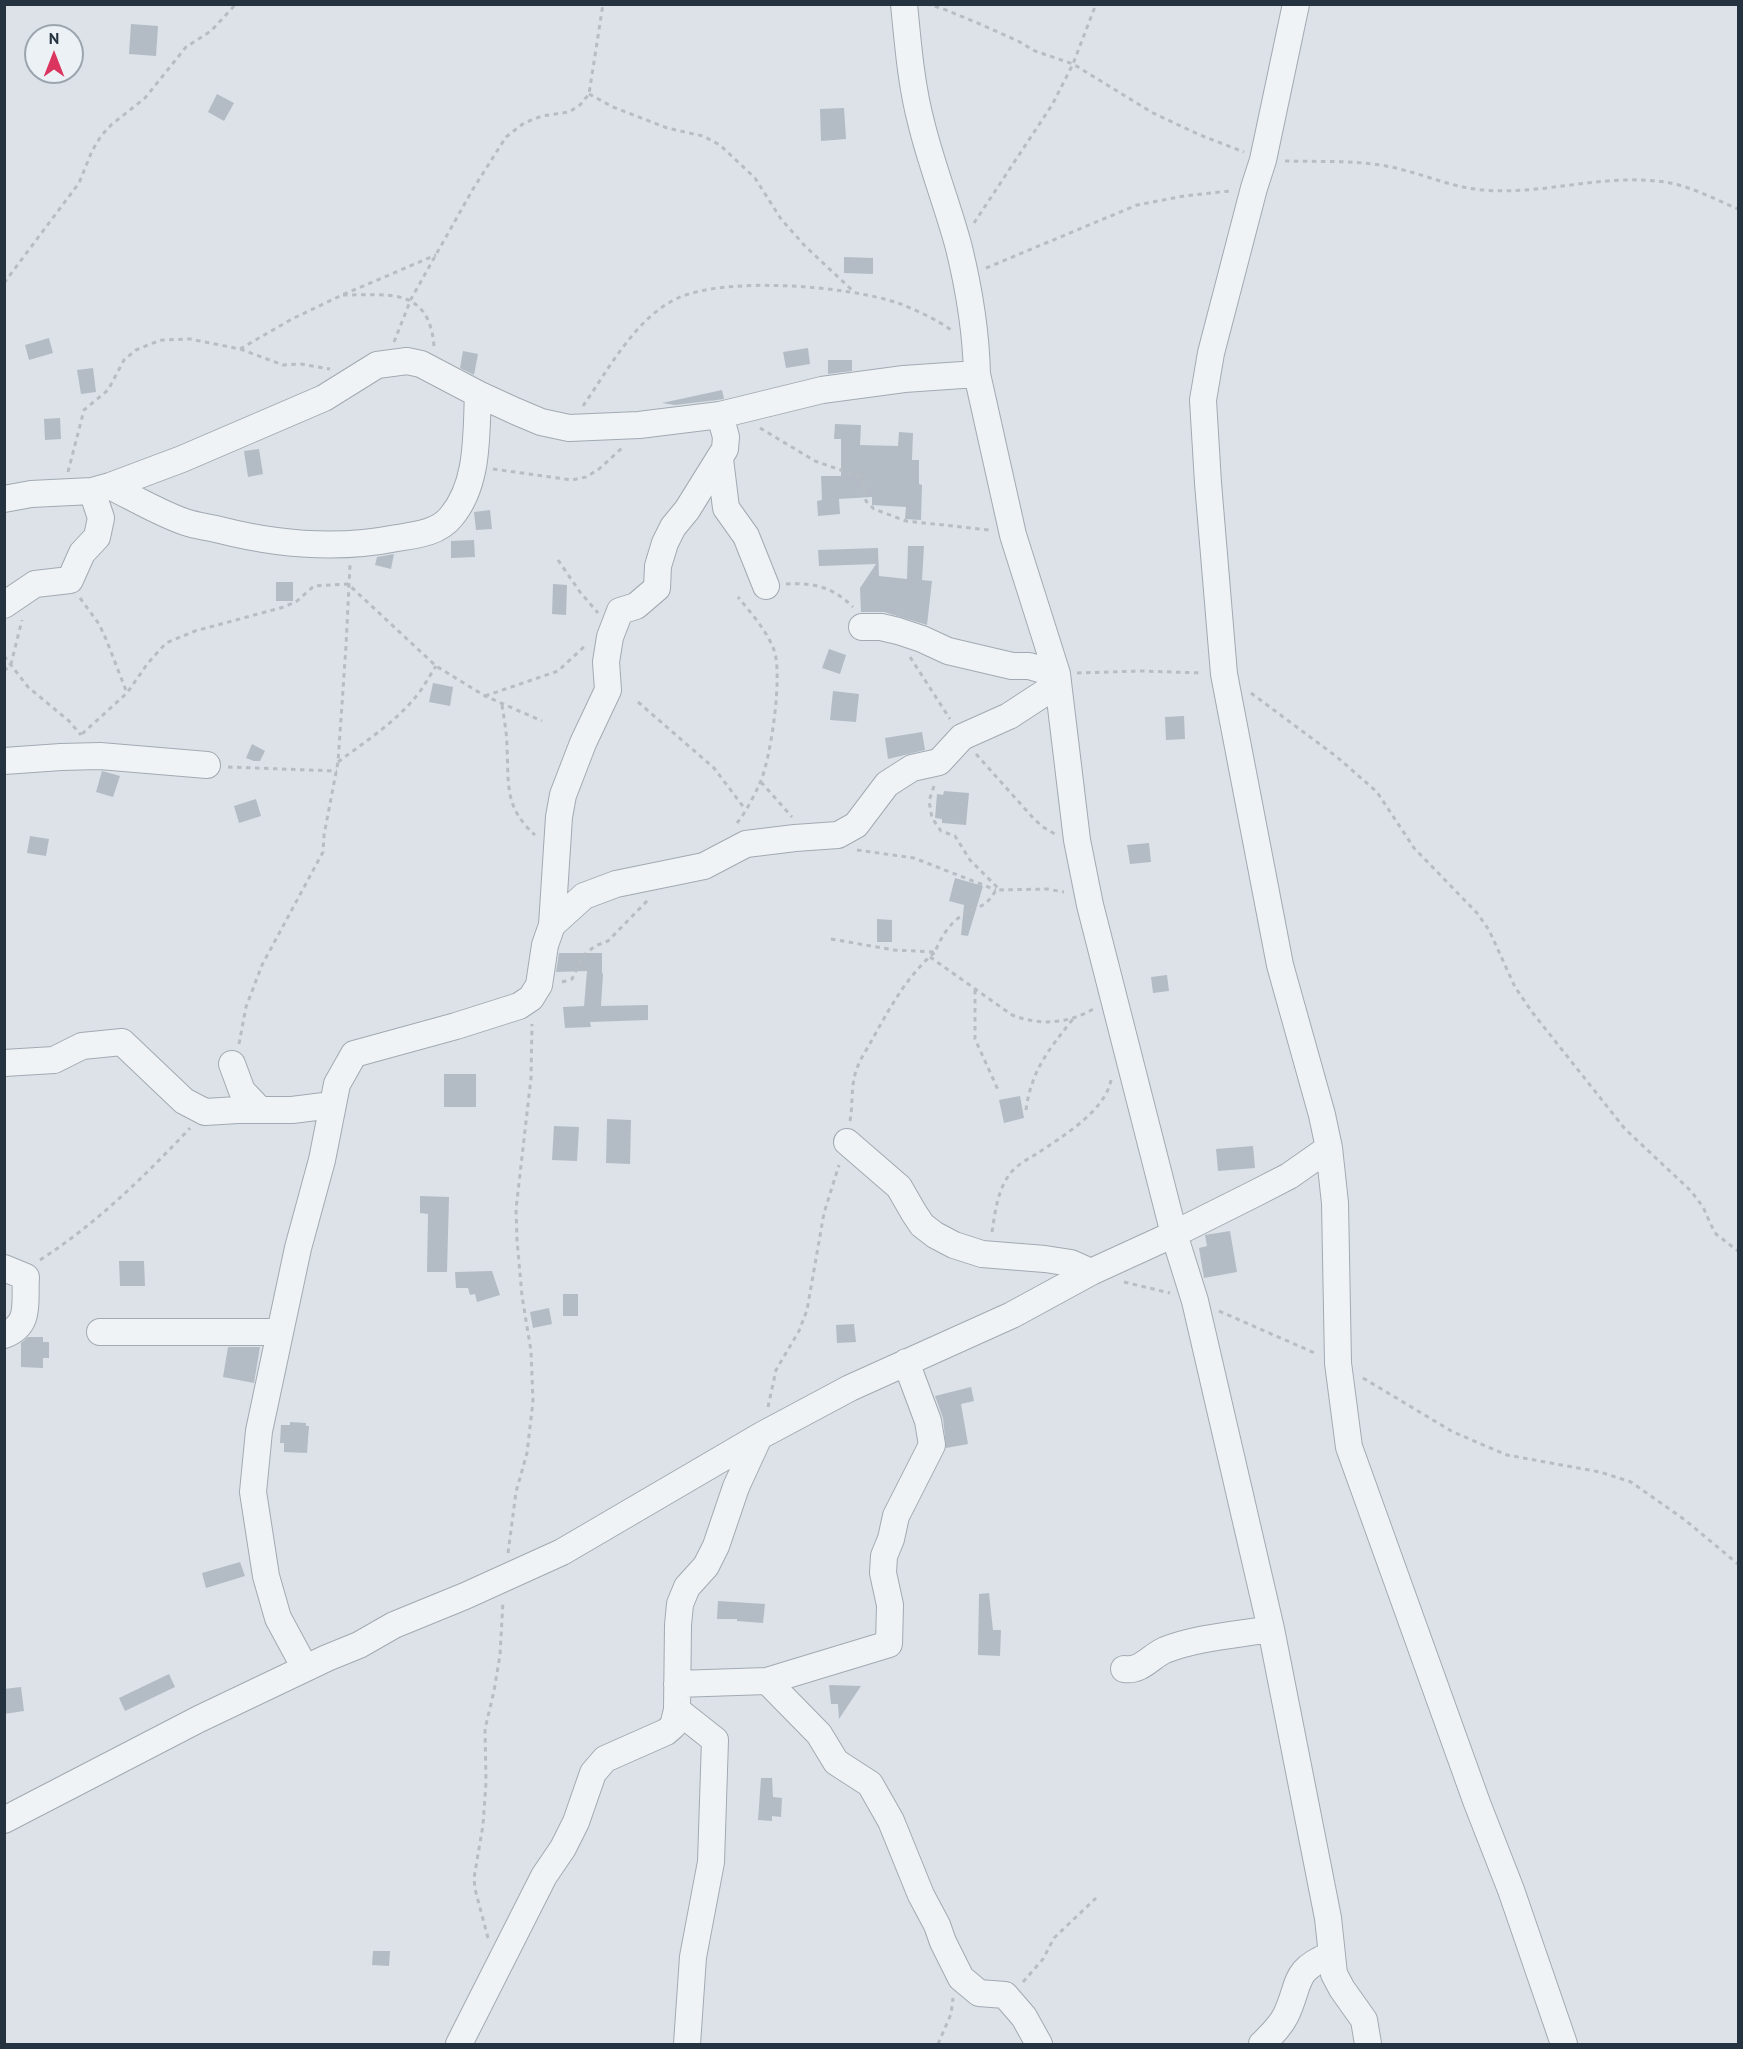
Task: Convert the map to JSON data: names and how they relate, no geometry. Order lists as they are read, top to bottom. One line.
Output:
{"north":"top"}
